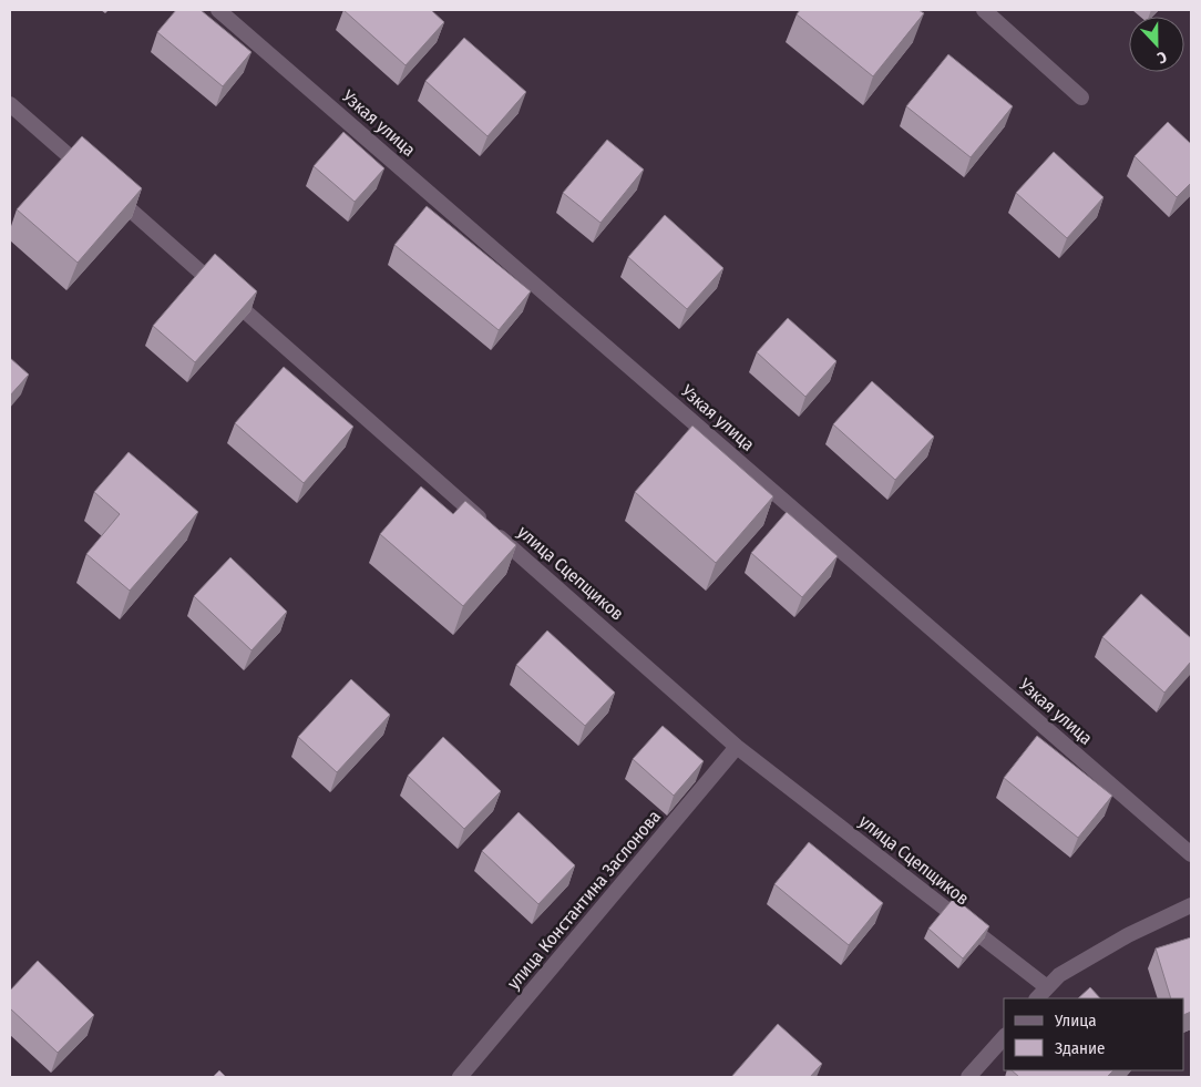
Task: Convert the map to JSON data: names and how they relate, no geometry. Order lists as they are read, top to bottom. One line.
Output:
{"streets":{"street":["Узкая улица","улица Сцепщиков","улица Константина Заслонова"]},"crossings":[["улица Сцепщиков","улица Константина Заслонова"]],"legend":["Улица","Здание"],"north":"bottom"}
